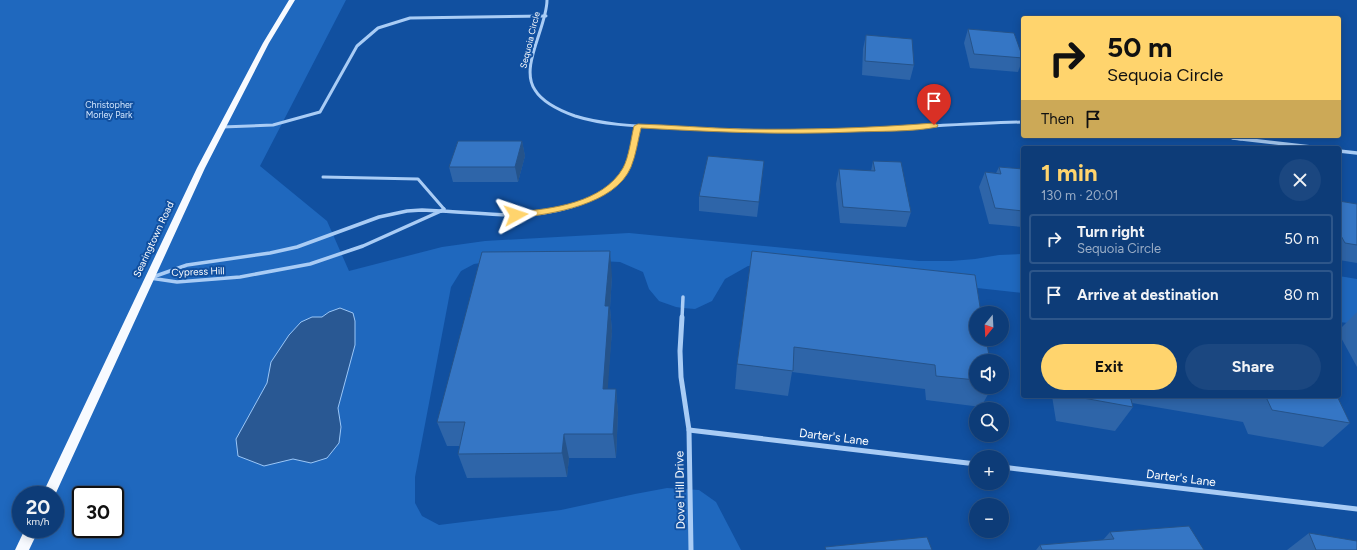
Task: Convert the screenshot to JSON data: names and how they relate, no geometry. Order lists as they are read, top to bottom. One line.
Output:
{"streets":{"main road":["Searingtown Road"],"street":["Sequoia Circle","Cypress Hill","Darter's Lane","Dove Hill Drive"]},"crossings":[["Sequoia Circle","Cypress Hill"],["Searingtown Road","Cypress Hill"],["Darter's Lane","Dove Hill Drive"]],"parks":["Christopher Morley Park"],"north":"bottom","page":{"turn":["50 m","Sequoia Circle"],"then":"Then","heading":["1 min","130 m · 20:01"],"list":[{"name":"Turn right","note":"Sequoia Circle","value":"50 m"},{"name":"Arrive at destination","value":"80 m"}],"map_buttons":["+","−"],"buttons":["Exit","Share"],"speed":"20 km/h","limit":"30"}}
